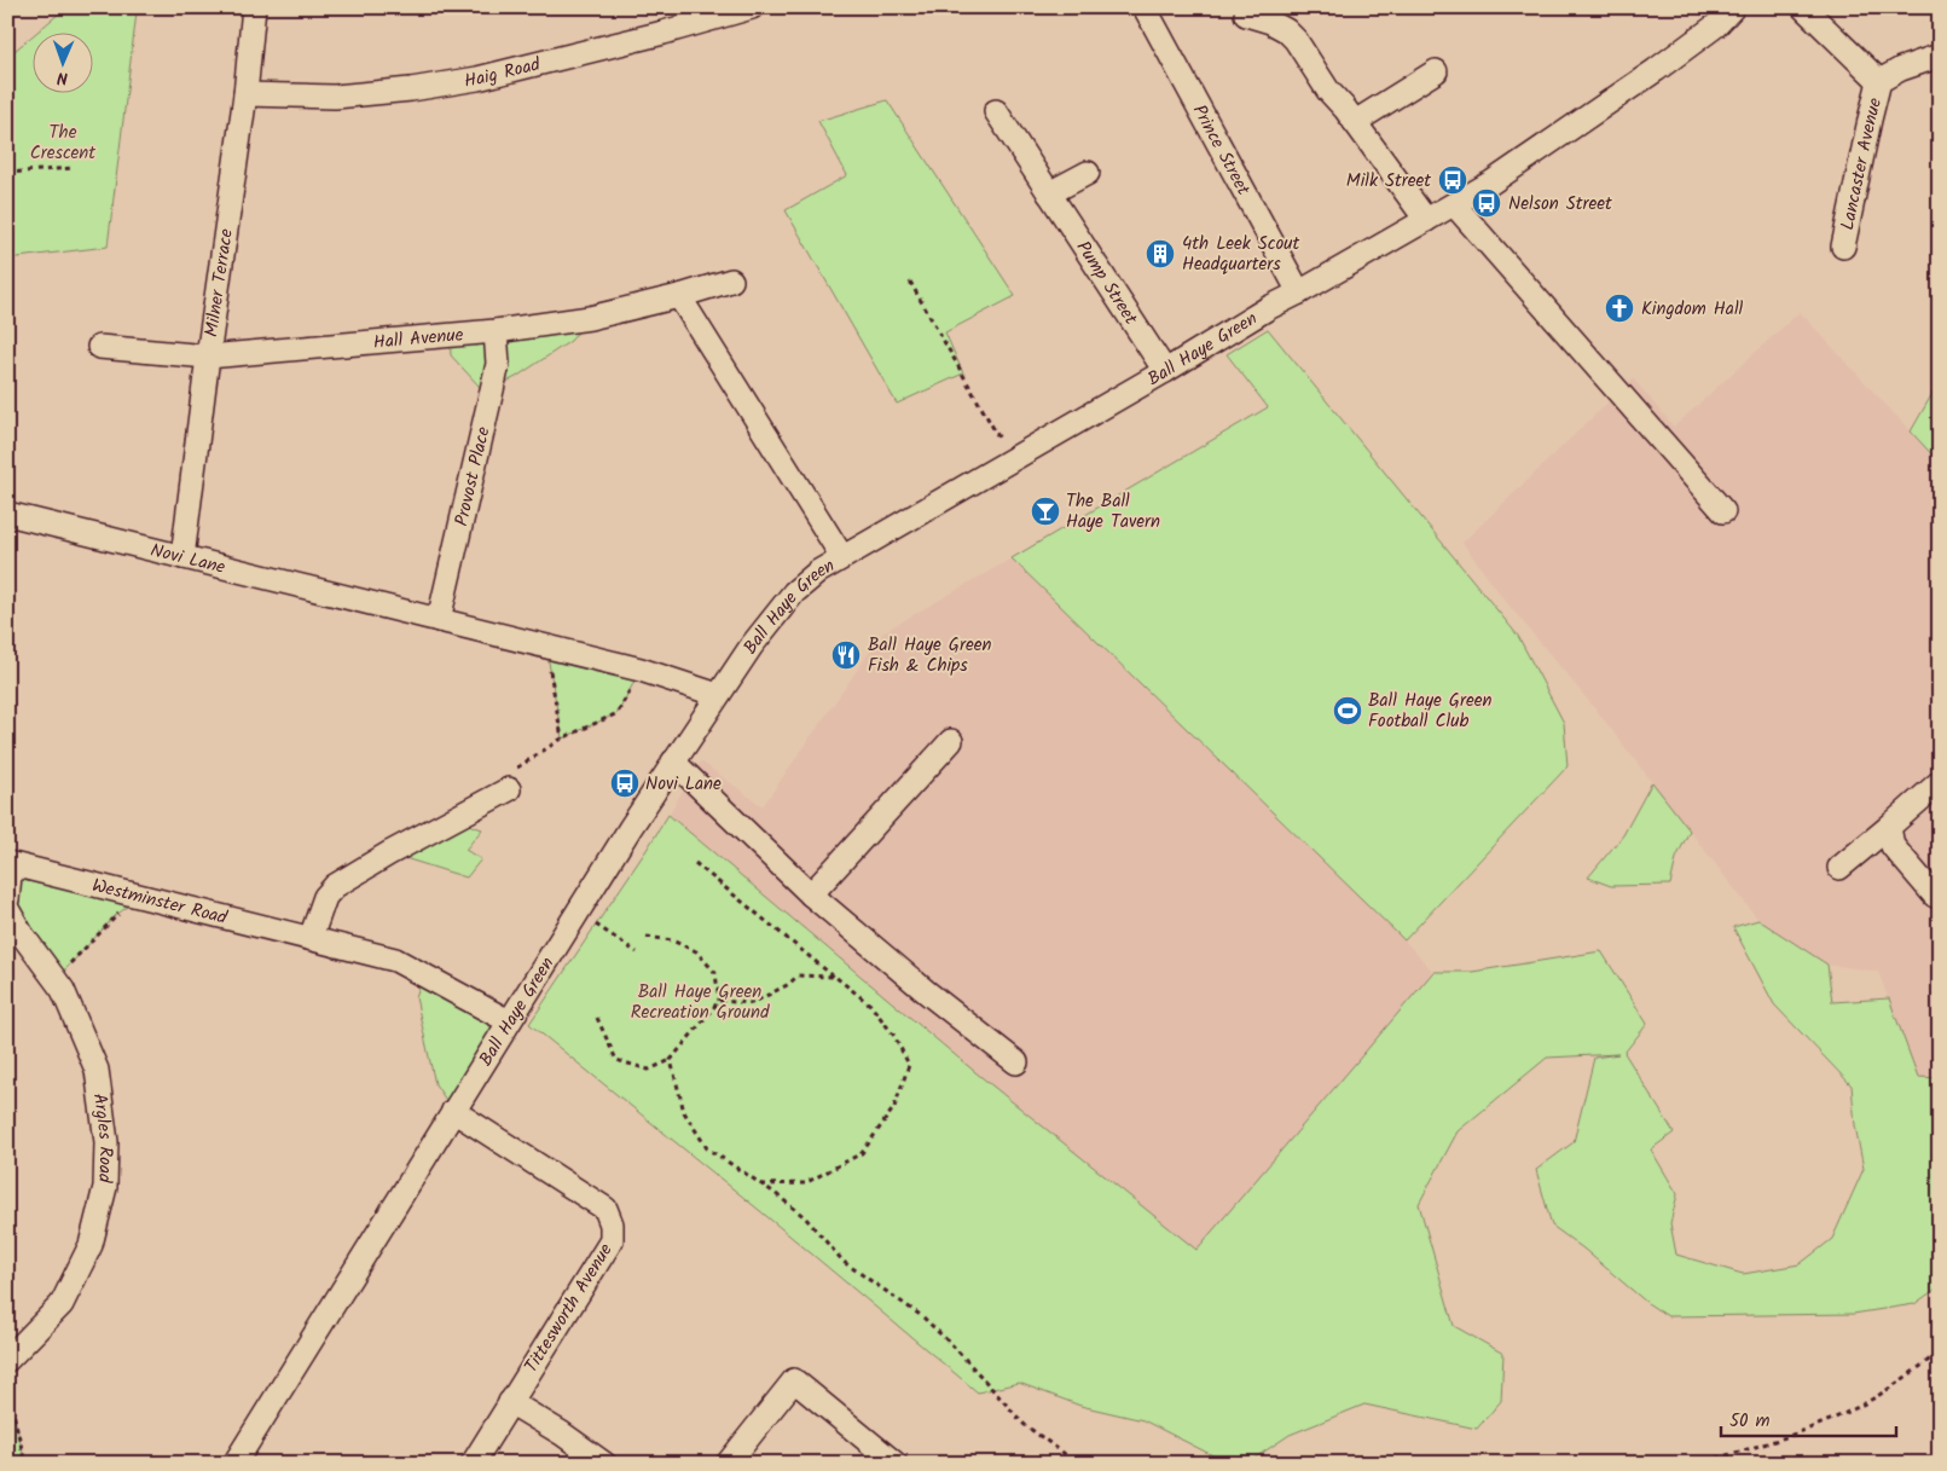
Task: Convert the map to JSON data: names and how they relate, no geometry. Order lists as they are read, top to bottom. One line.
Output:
{"streets":{"street":["Haig Road","Prince Street","Lancaster Avenue","Pump Street","Milner Terrace","Hall Avenue","Ball Haye Green","Provost Place","Novi Lane","Westminster Road","Argles Road","Tittesworth Avenue"]},"crossings":[["Haig Road","Milner Terrace"],["Prince Street","Ball Haye Green"],["Pump Street","Ball Haye Green"],["Milner Terrace","Hall Avenue"],["Milner Terrace","Novi Lane"],["Hall Avenue","Provost Place"],["Ball Haye Green","Novi Lane"],["Ball Haye Green","Westminster Road"],["Ball Haye Green","Tittesworth Avenue"],["Provost Place","Novi Lane"]],"parks":["The Crescent","Ball Haye Green Recreation Ground"],"places":{"bus stop":["Milk Street","Nelson Street","Novi Lane"],"building":["4th Leek Scout Headquarters"],"church":["Kingdom Hall"],"bar":["The Ball Haye Tavern"],"restaurant":["Ball Haye Green Fish & Chips"],"sports":["Ball Haye Green Football Club"]},"scale_bar":"50 m","north":"bottom"}
